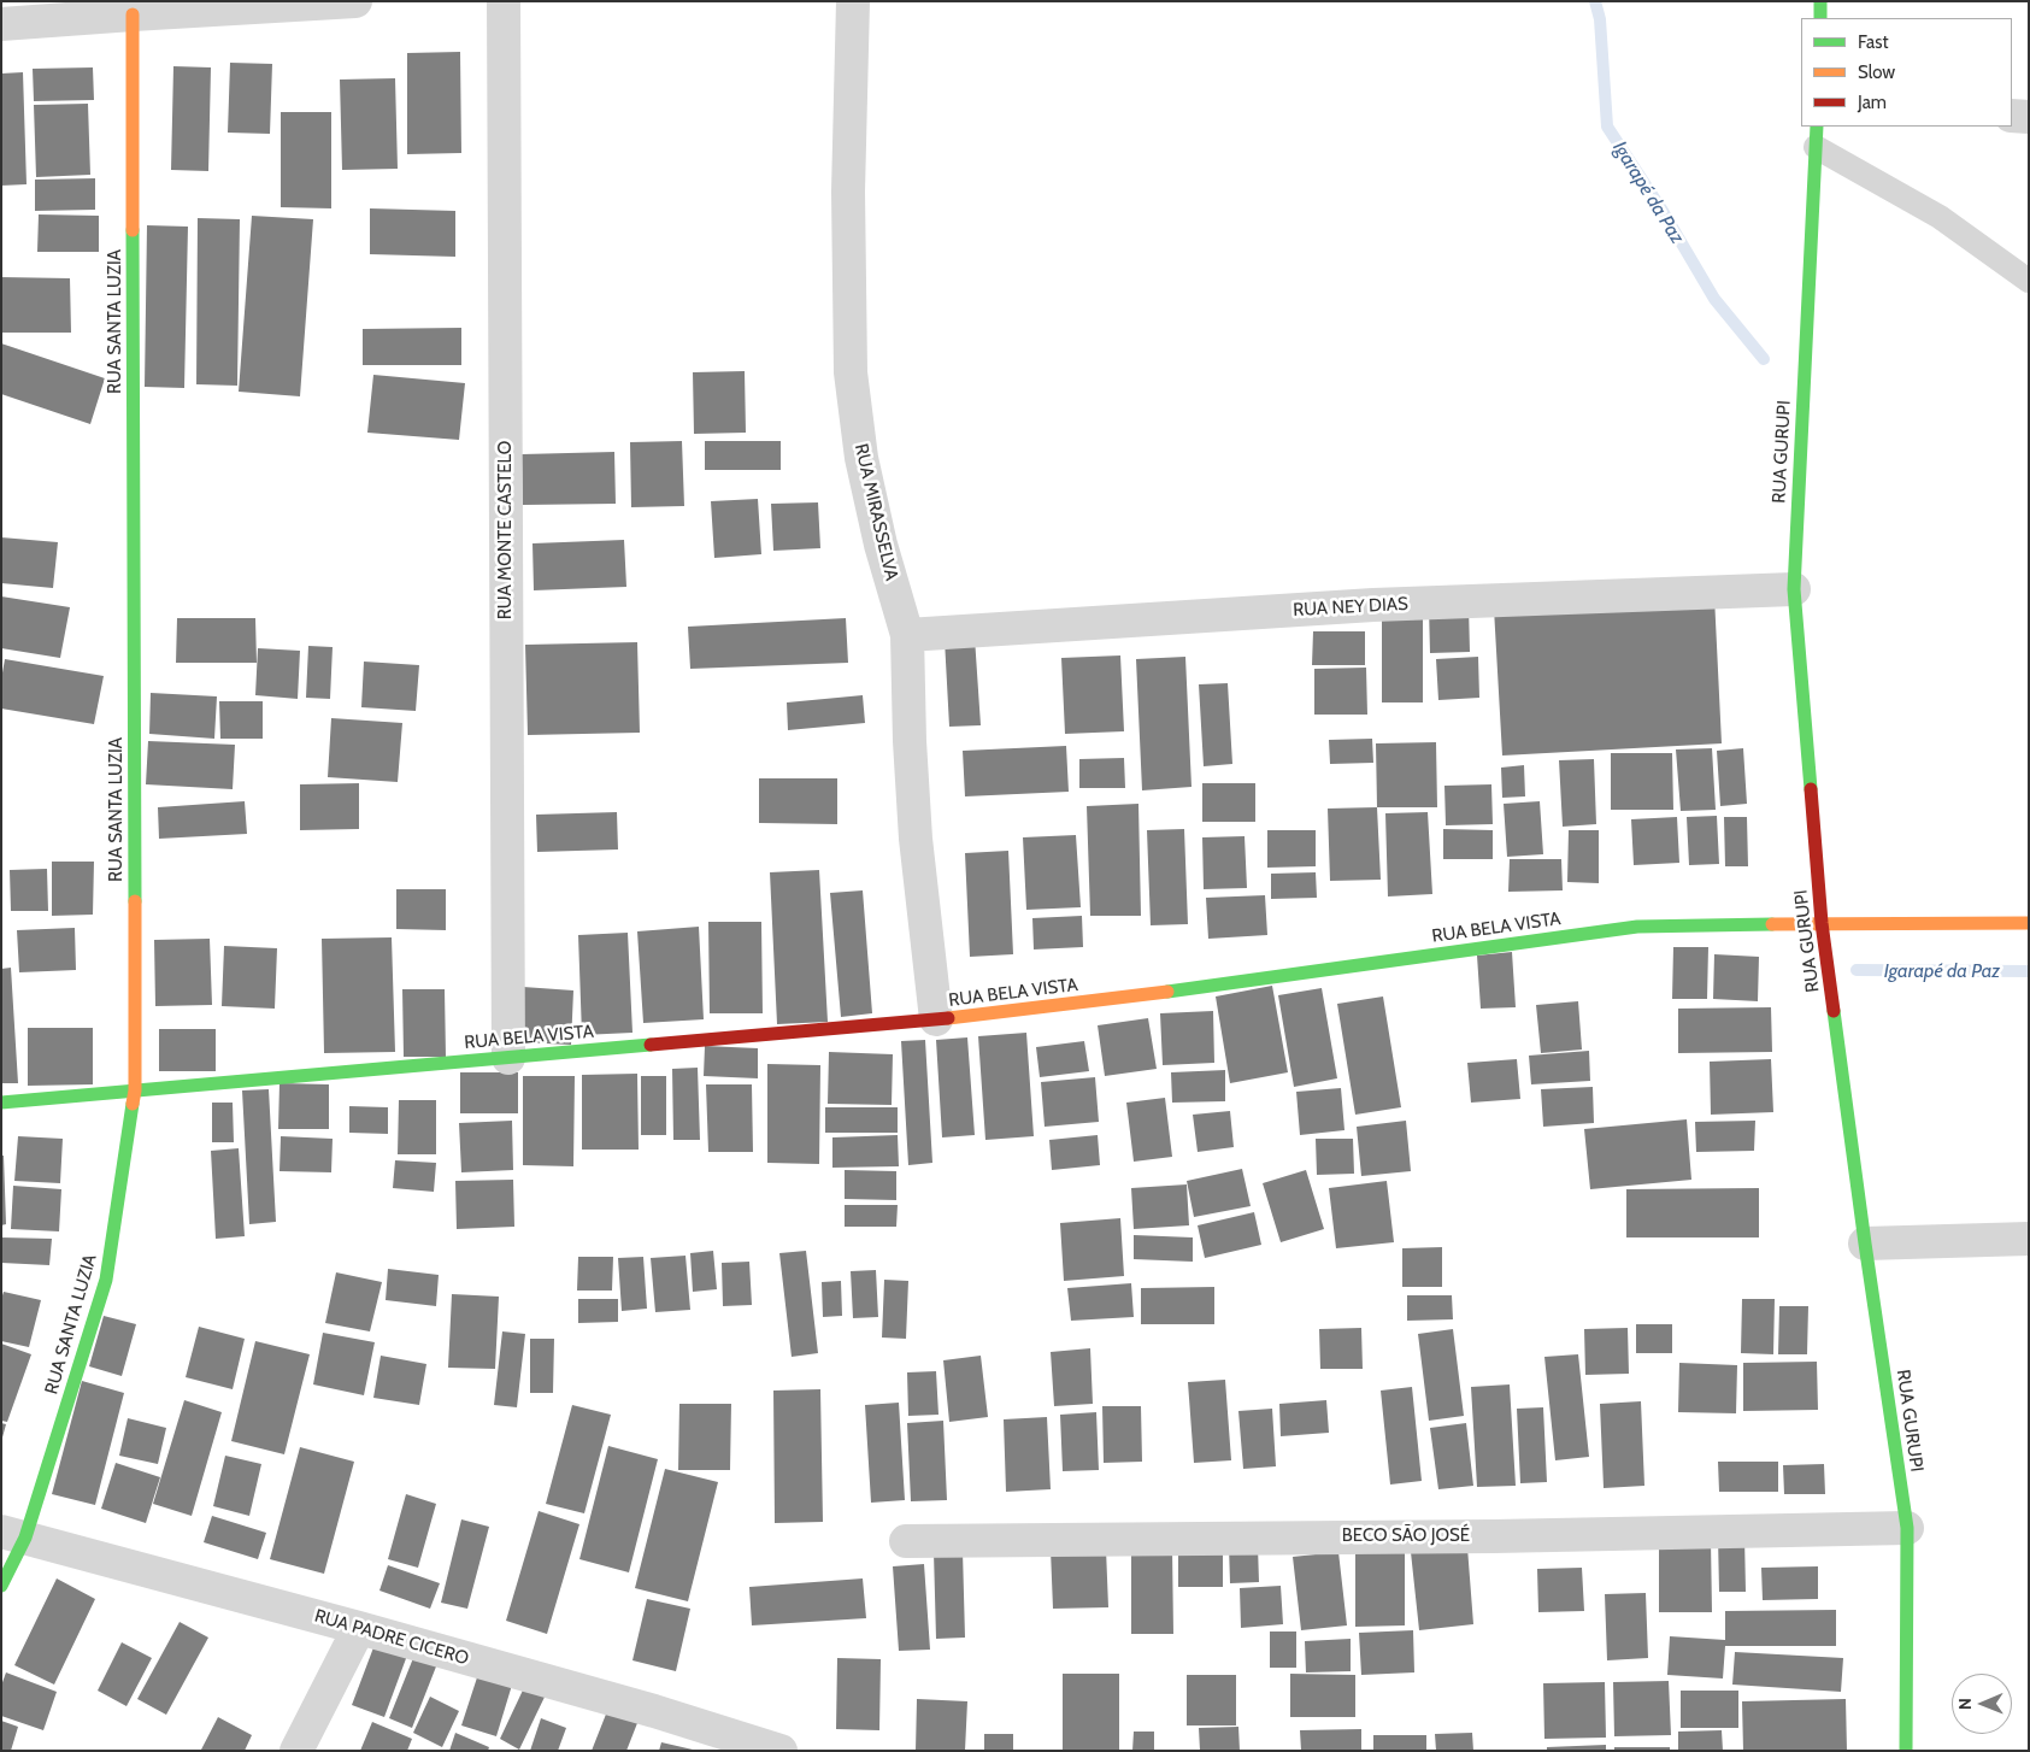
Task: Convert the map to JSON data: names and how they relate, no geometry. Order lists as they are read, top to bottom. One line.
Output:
{"streets":{"street":["RUA SANTA LUZIA","RUA GURUPI","RUA MIRASSELVA","RUA MONTE CASTELO","RUA NEY DIAS","RUA BELA VISTA","BECO SÃO JOSÉ","RUA PADRE CICERO"]},"crossings":[["RUA SANTA LUZIA","RUA BELA VISTA"],["RUA SANTA LUZIA","RUA PADRE CICERO"],["RUA GURUPI","RUA NEY DIAS"],["RUA GURUPI","RUA BELA VISTA"],["RUA GURUPI","BECO SÃO JOSÉ"],["RUA MIRASSELVA","RUA NEY DIAS"],["RUA MIRASSELVA","RUA BELA VISTA"],["RUA MONTE CASTELO","RUA BELA VISTA"]],"water":["Igarapé da Paz"],"legend":["Fast","Slow","Jam"],"north":"left"}
